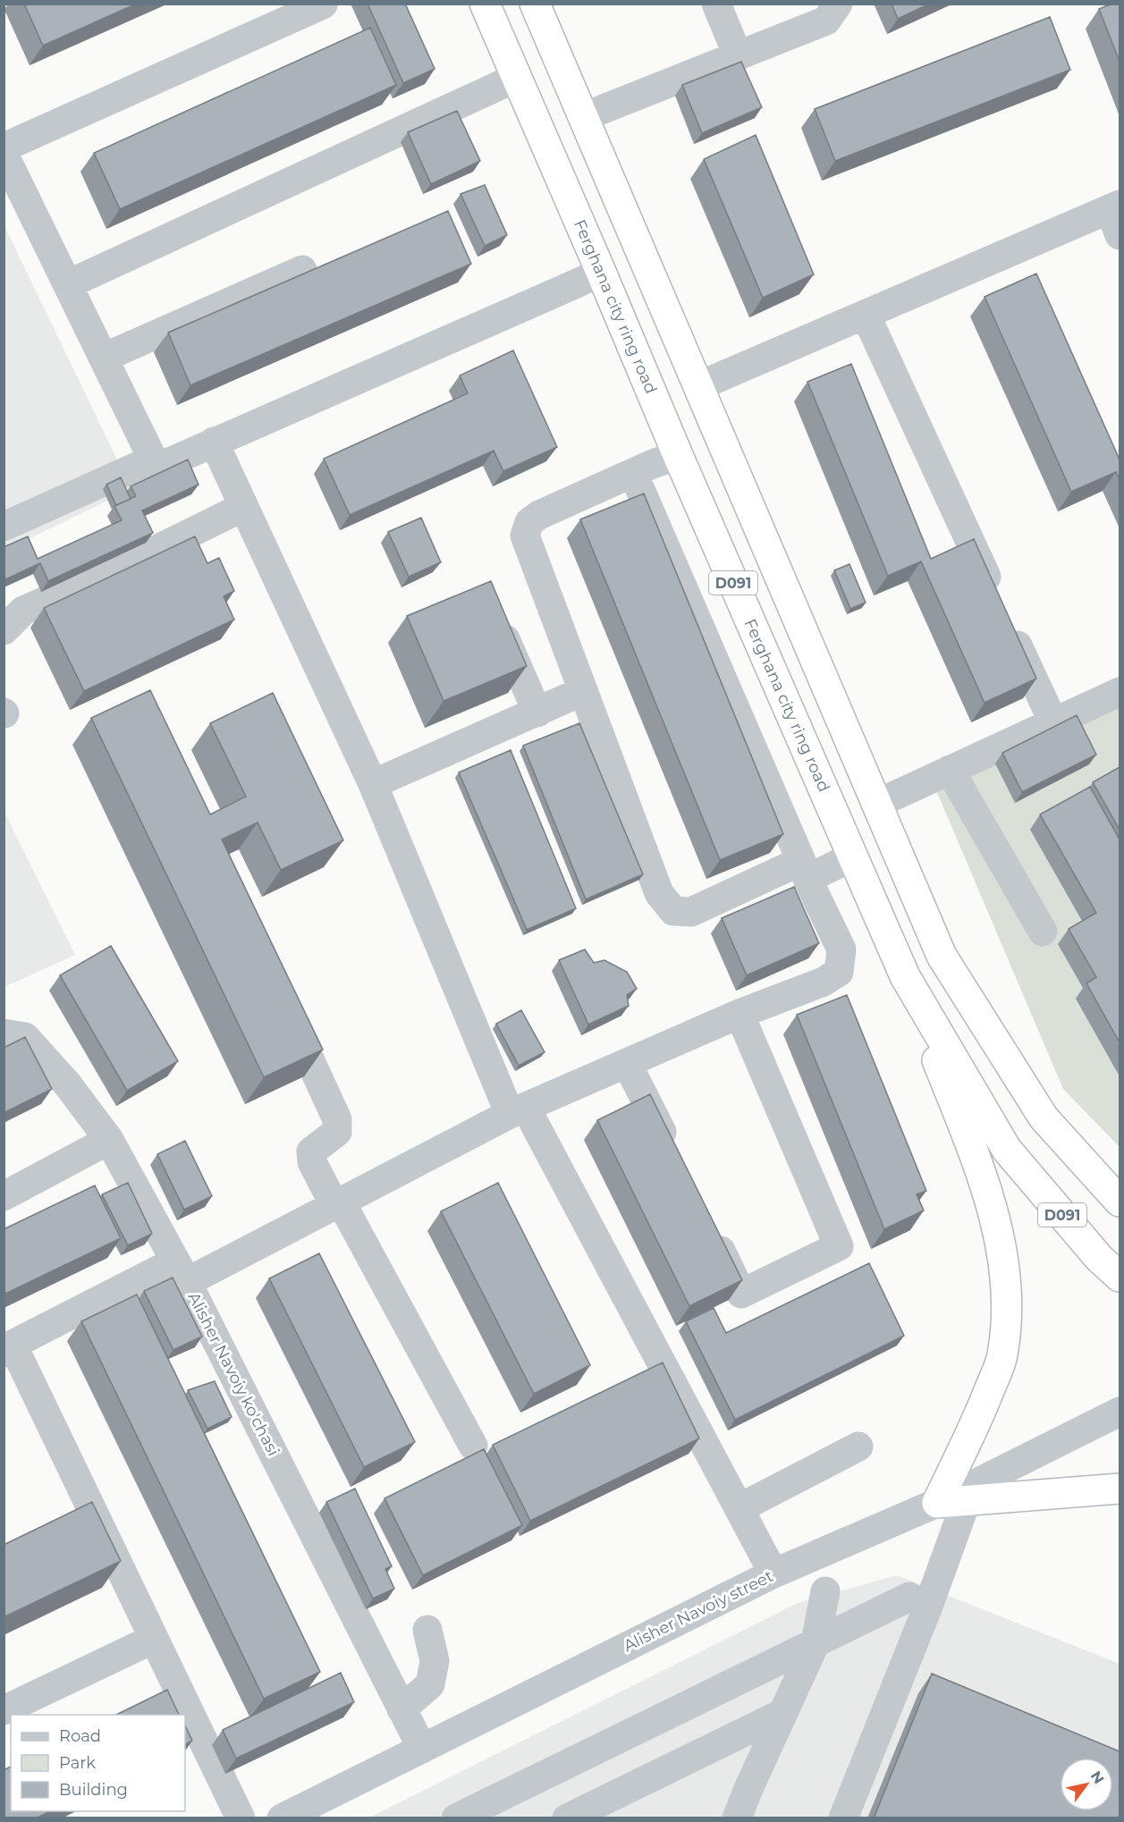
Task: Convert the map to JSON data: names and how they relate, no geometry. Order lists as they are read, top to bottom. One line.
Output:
{"streets":{"highway":["Ferghana city ring road","D091"],"street":["Alisher Navoiy ko'chasi","Alisher Navoiy street"]},"crossings":[["Alisher Navoiy ko'chasi","Alisher Navoiy street"]],"legend":["Road","Park","Building"],"north":"top right"}
